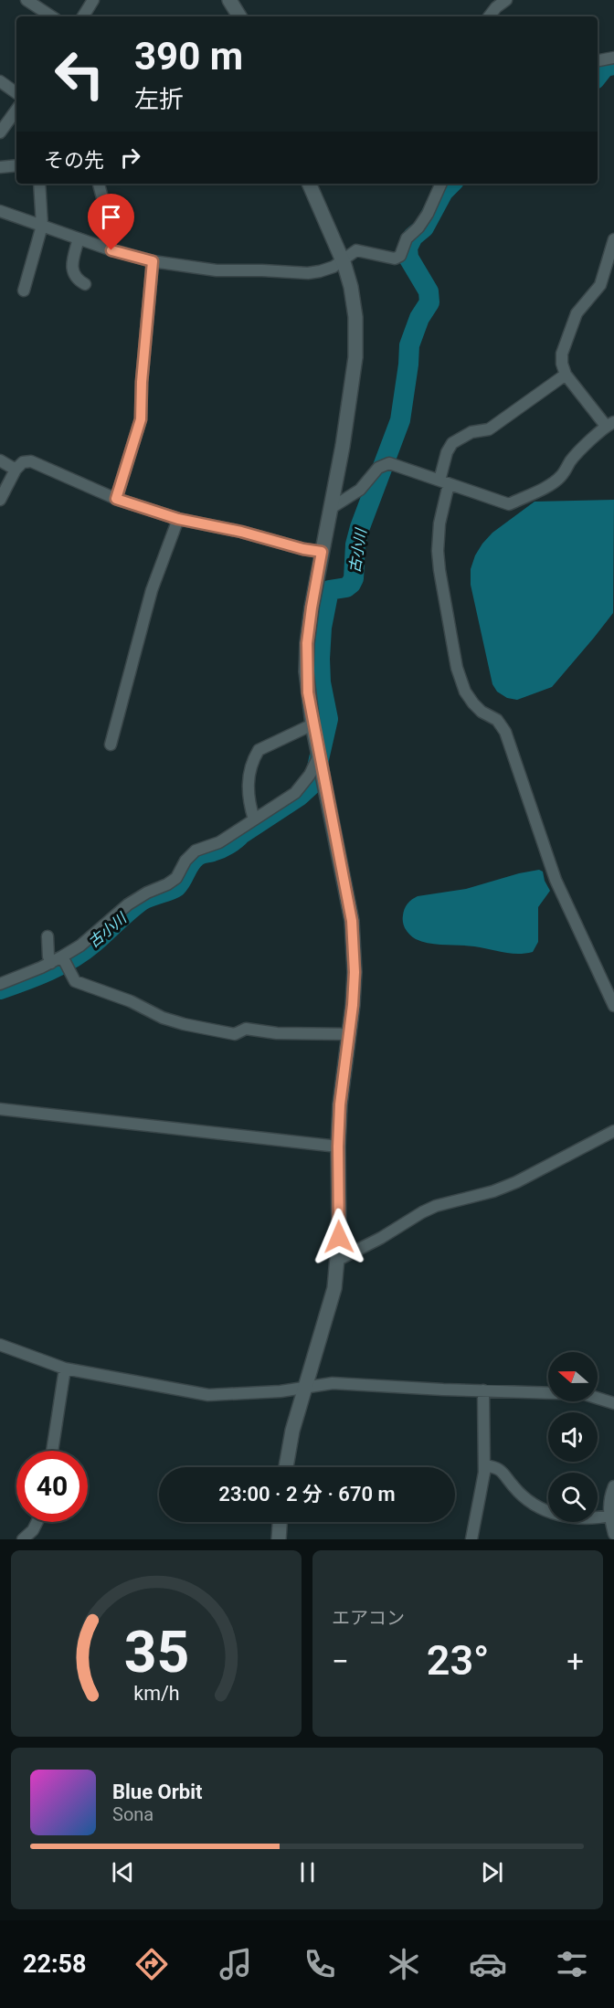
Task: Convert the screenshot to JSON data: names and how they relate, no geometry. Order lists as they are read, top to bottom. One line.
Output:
{"water":["古小川"],"north":"left","page":{"turn":["390 m","左折"],"then":"その先","limit":"40","trip":"23:00 · 2 分 · 670 m","tile":"エアコン","heat":["−","23°","+"],"song":["Blue Orbit","Sona"],"tabs":"22:58","gauge":["35","km/h"]}}
